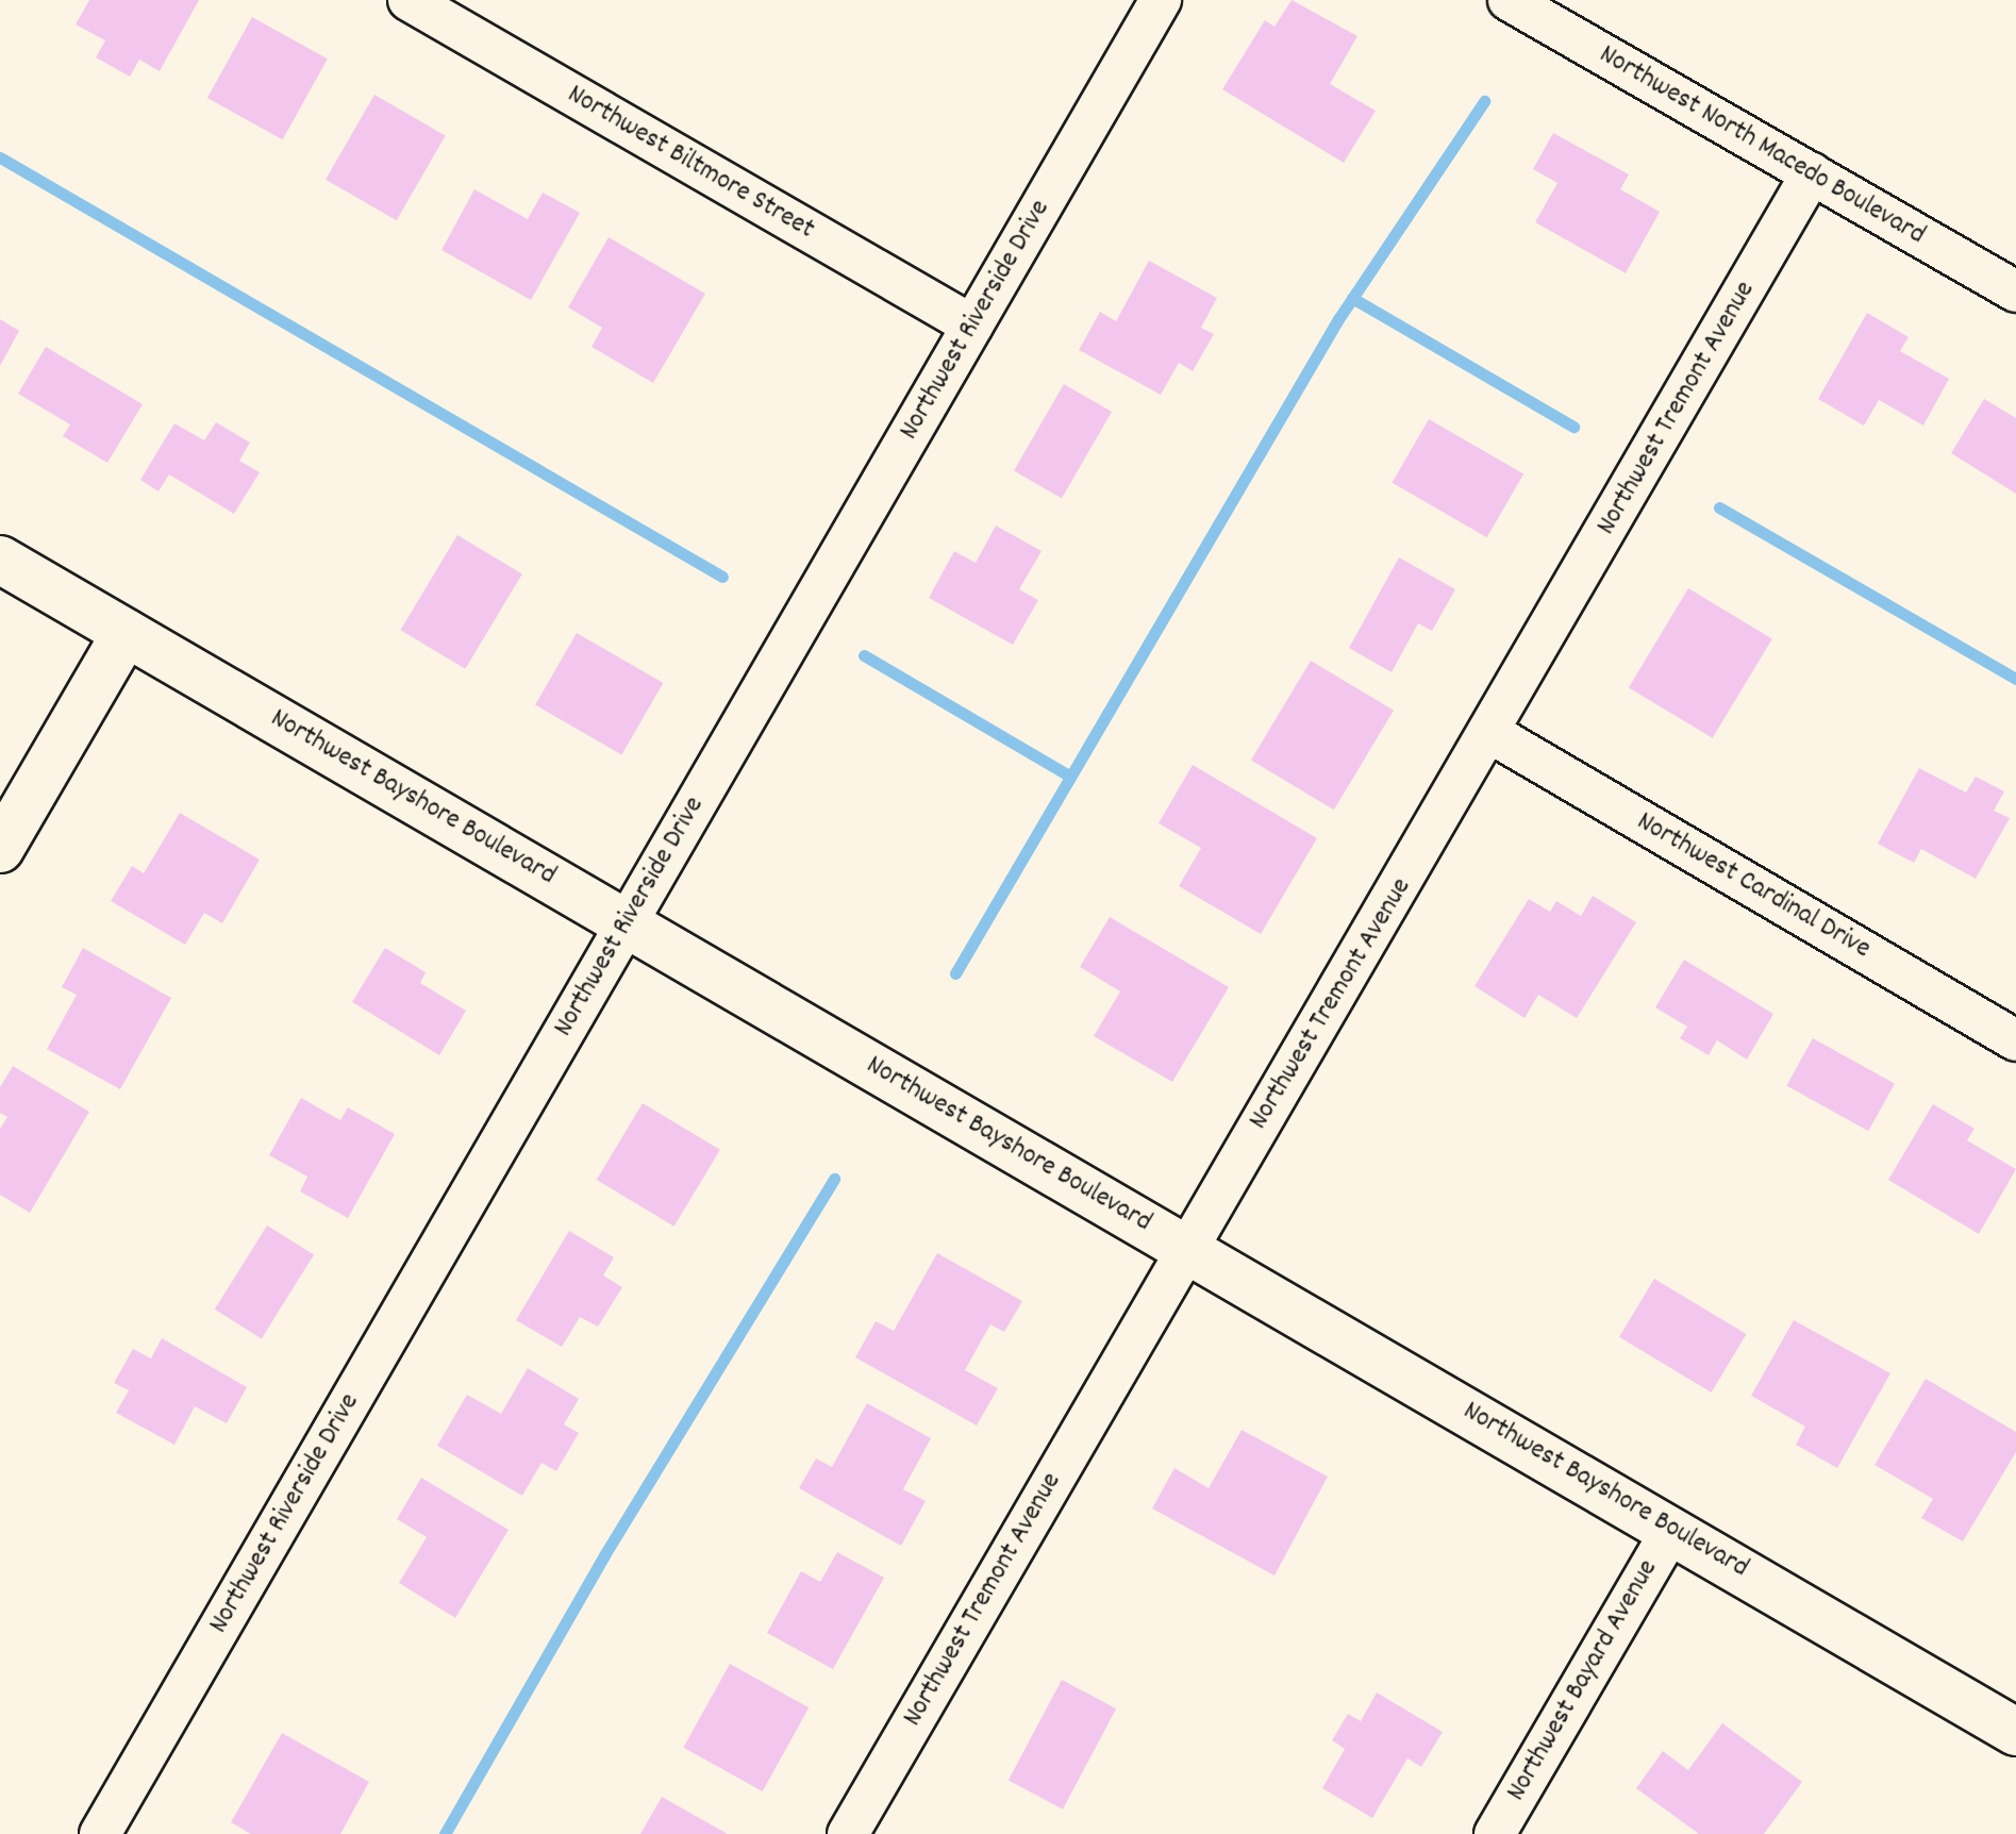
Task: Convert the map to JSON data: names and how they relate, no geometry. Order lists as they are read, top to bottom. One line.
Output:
{"streets":{"main road":["Northwest Bayshore Boulevard"],"street":["Northwest North Macedo Boulevard","Northwest Biltmore Street","Northwest Riverside Drive","Northwest Tremont Avenue","Northwest Cardinal Drive","Northwest Bayard Avenue"]},"crossings":[["Northwest North Macedo Boulevard","Northwest Tremont Avenue"],["Northwest Biltmore Street","Northwest Riverside Drive"],["Northwest Riverside Drive","Northwest Bayshore Boulevard"],["Northwest Tremont Avenue","Northwest Bayshore Boulevard"],["Northwest Tremont Avenue","Northwest Cardinal Drive"],["Northwest Bayshore Boulevard","Northwest Bayard Avenue"]]}
